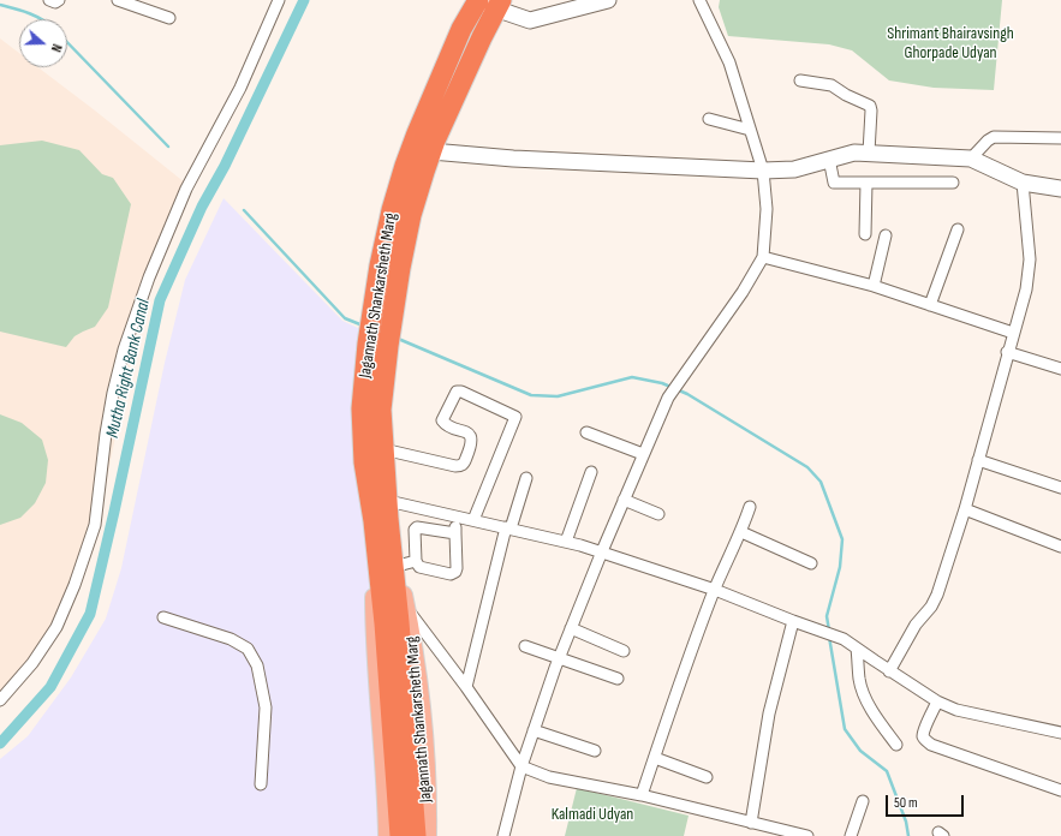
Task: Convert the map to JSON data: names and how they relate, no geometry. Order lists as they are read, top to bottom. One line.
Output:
{"streets":{"highway":["Jagannath Shankarsheth Marg"]},"water":["Mutha Right Bank Canal"],"parks":["Shrimant Bhairavsingh Ghorpade Udyan","Kalmadi Udyan"],"scale_bar":"50 m","north":"right"}
